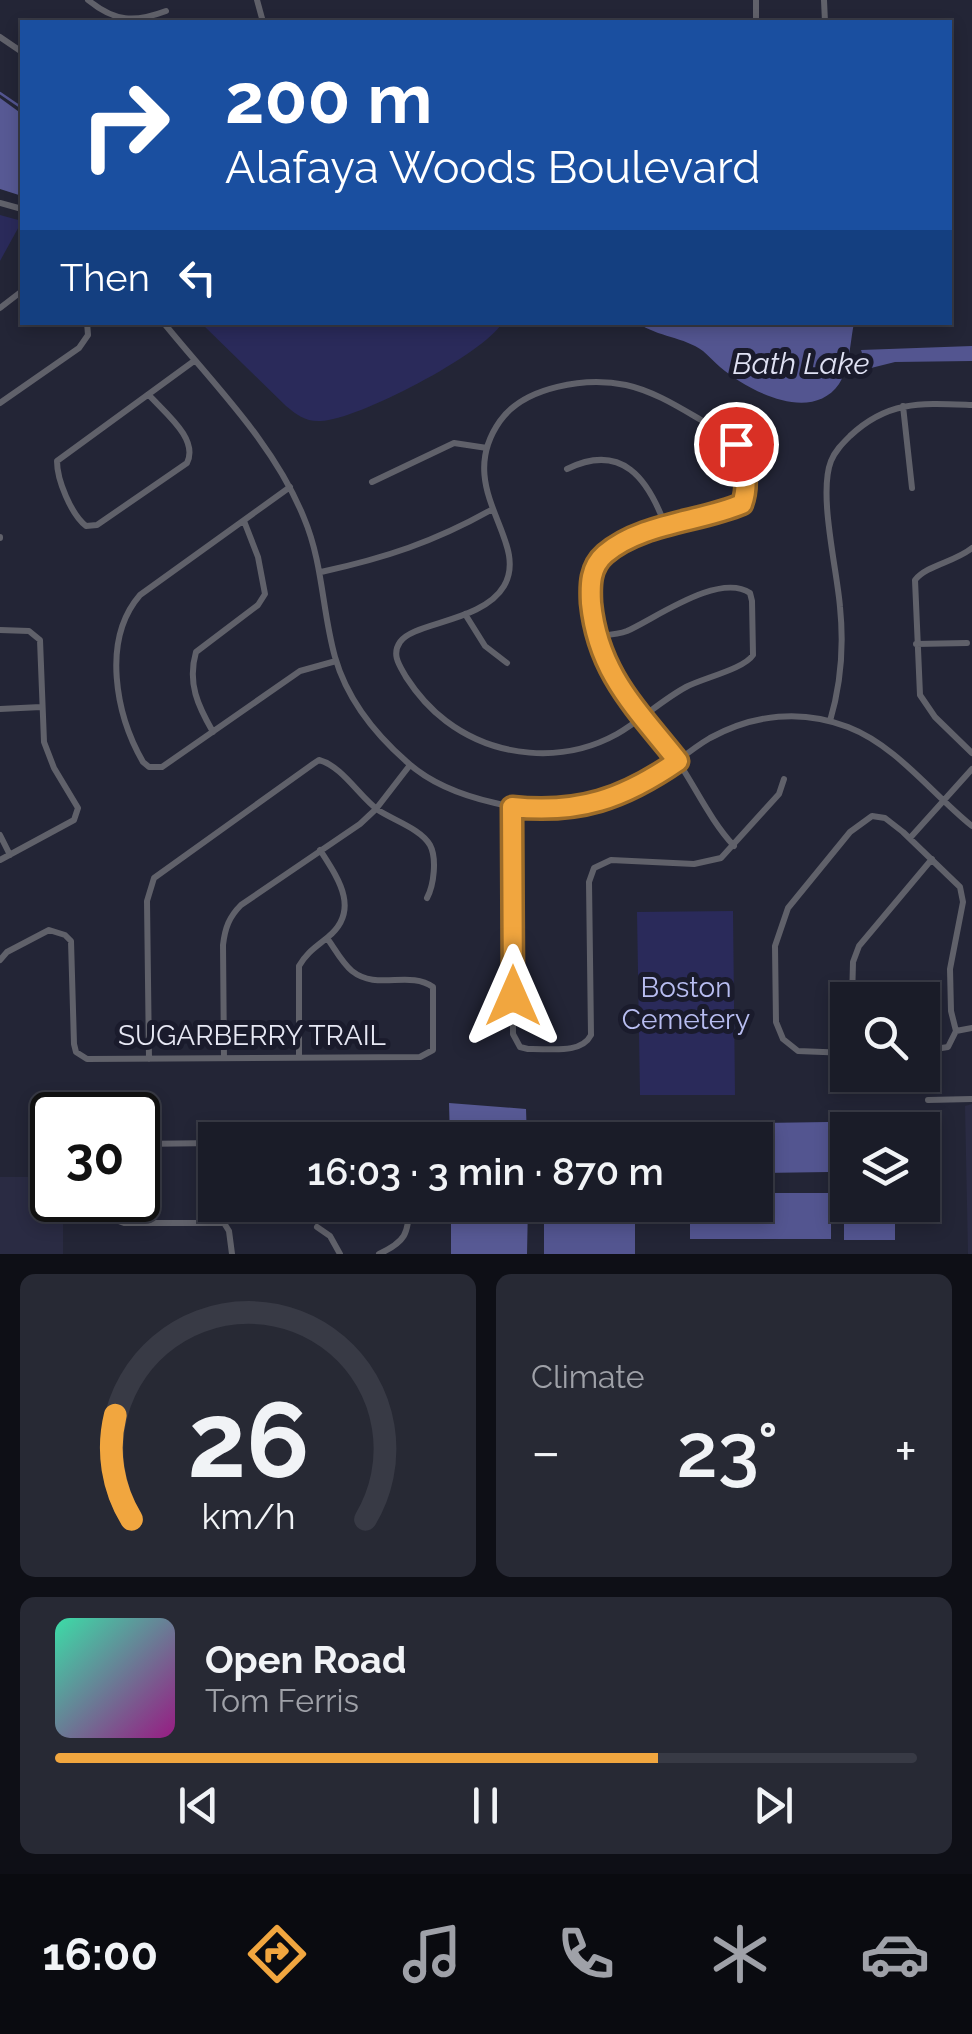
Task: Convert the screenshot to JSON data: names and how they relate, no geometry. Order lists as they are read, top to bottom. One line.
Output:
{"streets":{"street":["SUGARBERRY TRAIL"]},"water":["Bath Lake"],"parks":["Boston Cemetery"],"page":{"turn":["200 m","Alafaya Woods Boulevard"],"then":"Then","limit":"30","trip":"16:03 · 3 min · 870 m","tile":"Climate","heat":["−","23°","+"],"song":["Open Road","Tom Ferris"],"tabs":"16:00","gauge":["26","km/h"]}}
